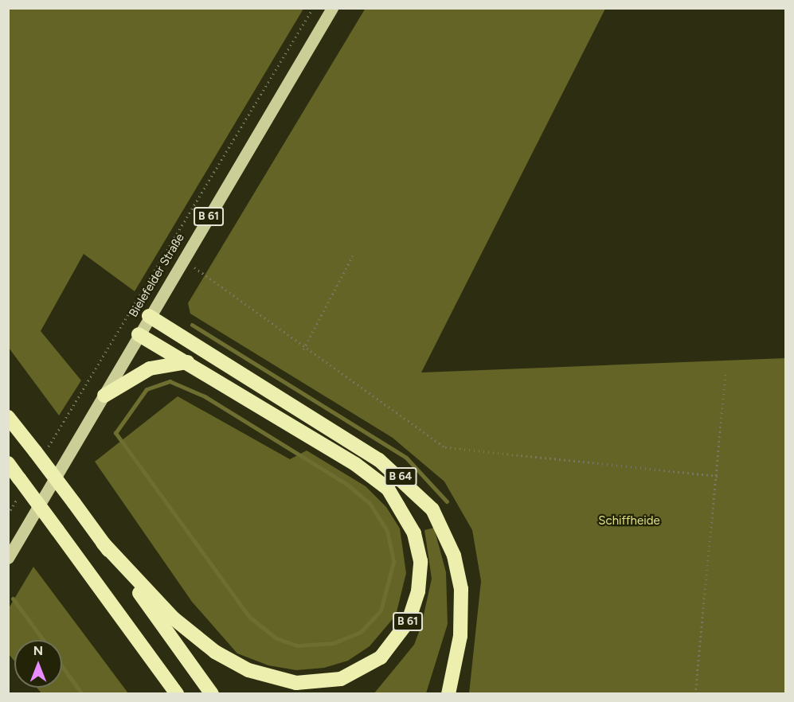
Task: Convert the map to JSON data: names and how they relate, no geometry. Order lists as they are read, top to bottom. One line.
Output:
{"streets":{"highway":["B 61","B 64"],"main road":["Bielefelder Straße"]},"crossings":[["B 61","Bielefelder Straße"],["Bielefelder Straße","B 64"]],"parks":["Schiffheide"],"north":"top"}
